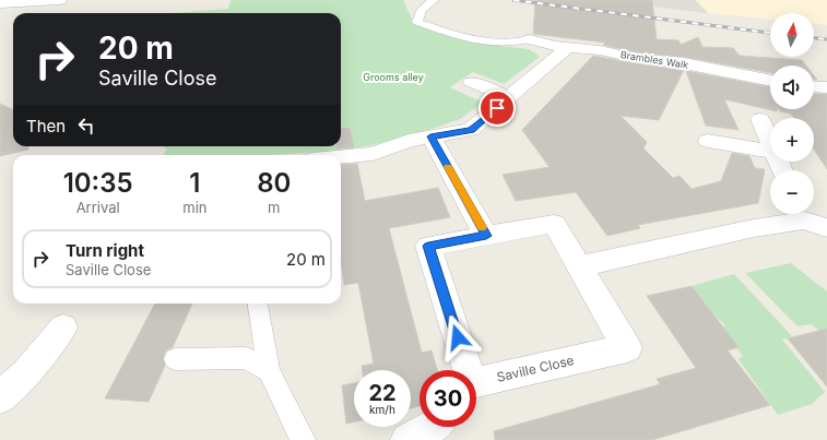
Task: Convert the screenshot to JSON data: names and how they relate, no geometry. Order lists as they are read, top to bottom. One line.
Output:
{"streets":{"street":["Brambles Walk","Saville Close"]},"parks":["Grooms alley"],"north":"top","page":{"map_buttons":["+","−"],"turn":["20 m","Saville Close"],"then":"Then","eta":["10:35","Arrival","1","min","80","m"],"list":[{"name":"Turn right","note":"Saville Close","value":"20 m"}],"speed":"22 km/h","limit":"30"}}
